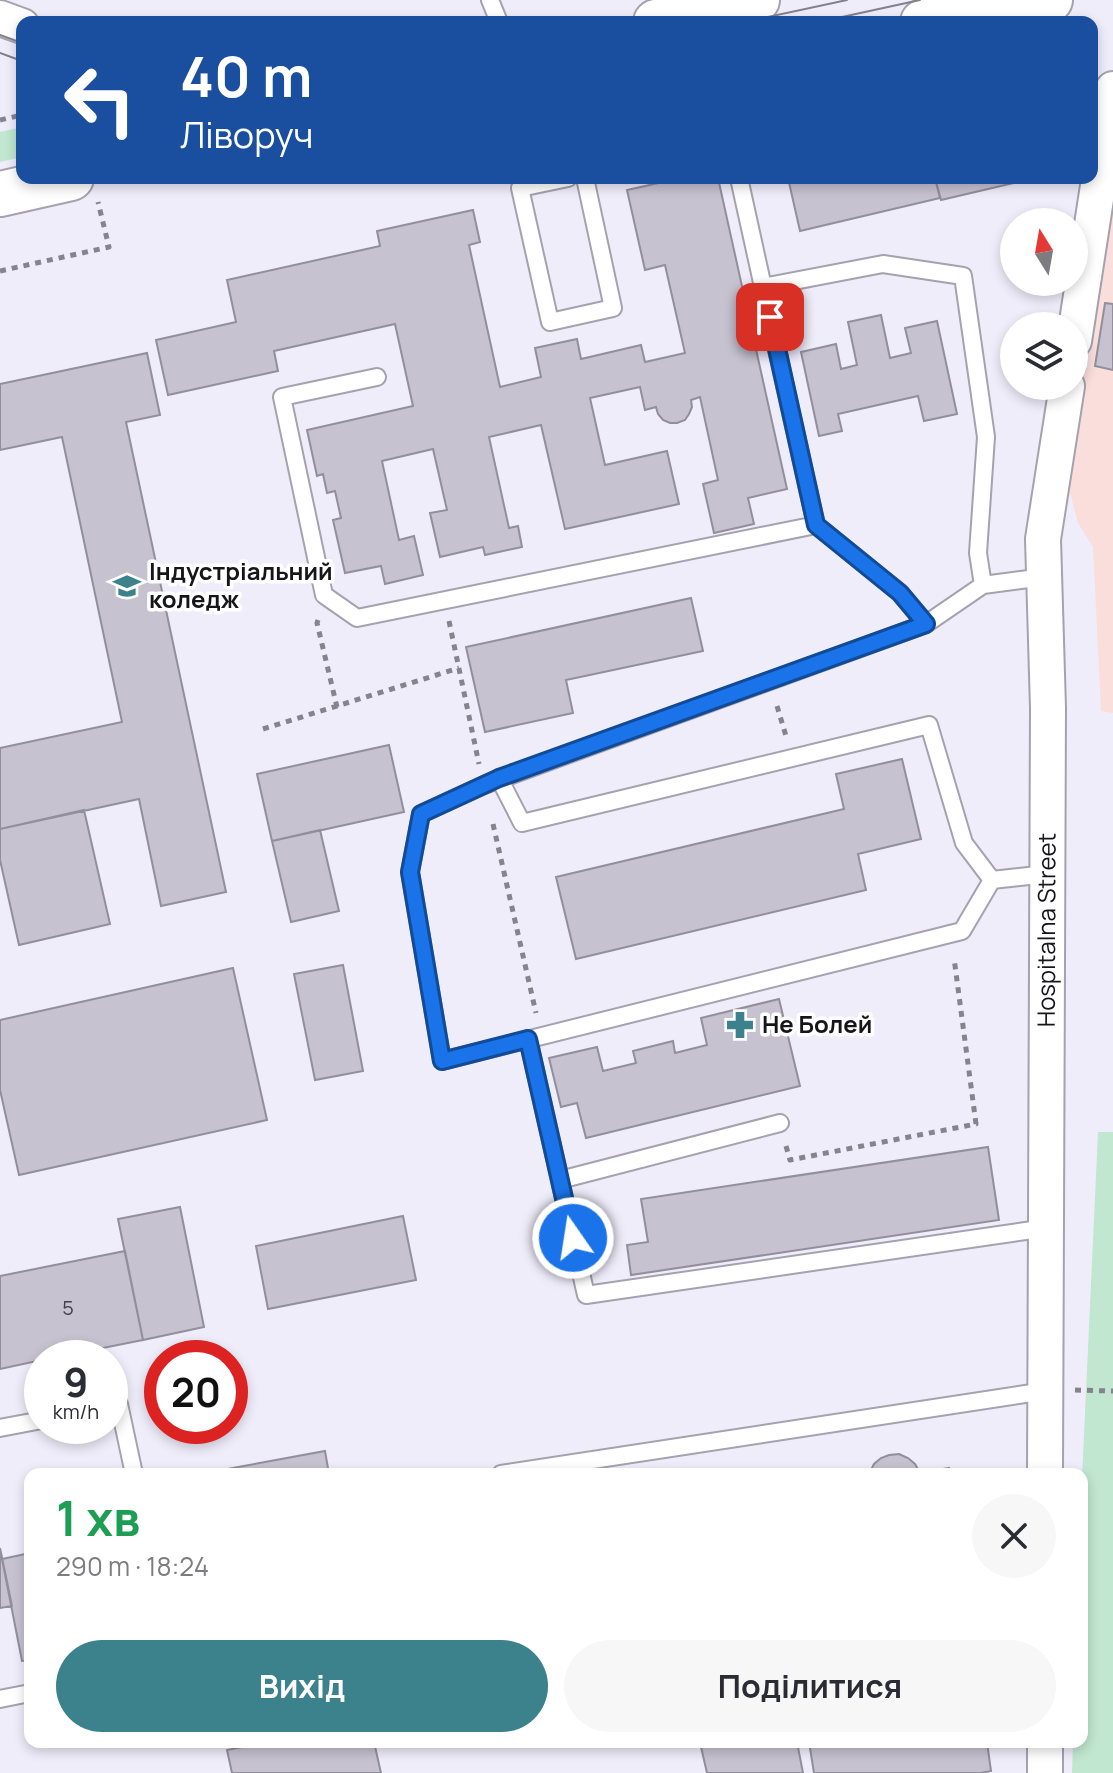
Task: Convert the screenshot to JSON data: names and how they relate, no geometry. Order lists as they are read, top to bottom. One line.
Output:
{"streets":{"street":["Hospitalna Street"]},"places":{"school or university":["Індустріальний коледж"],"pharmacy":["Не Болей"]},"house_numbers":["5"],"north":"top","page":{"turn":["40 m","Ліворуч"],"speed":"9 km/h","limit":"20","heading":["1 хв","290 m · 18:24"],"buttons":["Вихід","Поділитися"]}}
